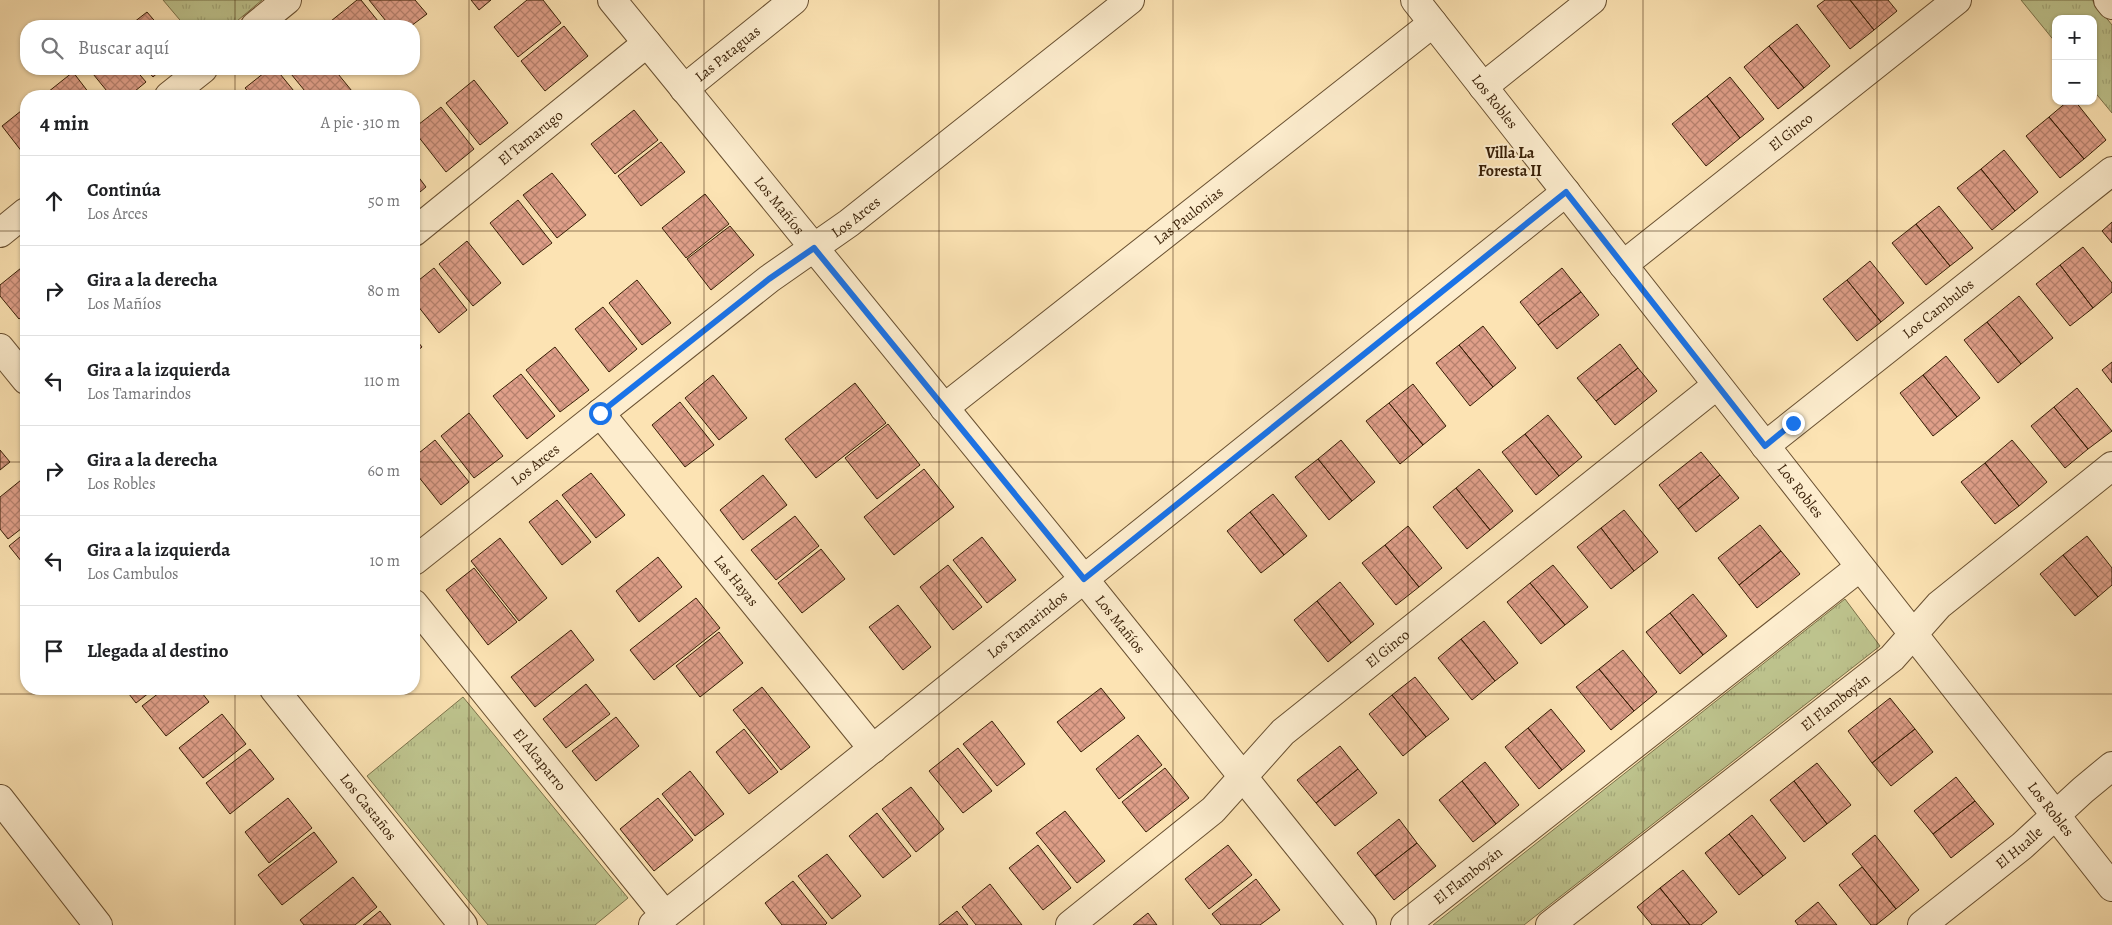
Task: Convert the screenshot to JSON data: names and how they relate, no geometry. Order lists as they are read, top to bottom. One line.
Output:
{"streets":{"street":["Las Pataguas","Los Robles","El Ginco","El Tamarugo","Los Mañíos","Las Paulonias","Los Arces","Los Cambulos","Las Hayas","Los Tamarindos","El Flamboyán","El Alcaparro","Los Castaños","El Hualle"]},"crossings":[["Las Pataguas","Los Mañíos"],["Los Robles","El Ginco"],["Los Robles","Las Paulonias"],["Los Robles","Los Cambulos"],["Los Robles","Los Tamarindos"],["Los Robles","El Flamboyán"],["Los Robles","El Hualle"],["El Ginco","Los Mañíos"],["El Tamarugo","Los Mañíos"],["Los Mañíos","Las Paulonias"],["Los Mañíos","Los Arces"],["Los Mañíos","Los Tamarindos"],["Los Arces","Las Hayas"],["Las Hayas","Los Tamarindos"],["Los Tamarindos","El Alcaparro"]],"districts":["Villa La Foresta II"],"page":{"map_buttons":["+","−"],"search":"Buscar aquí","heading":["4 min","A pie · 310 m"],"list":[["Continúa","Los Arces","50 m"],["Gira a la derecha","Los Mañíos","80 m"],["Gira a la izquierda","Los Tamarindos","110 m"],["Gira a la derecha","Los Robles","60 m"],["Gira a la izquierda","Los Cambulos","10 m"],"Llegada al destino"]}}
